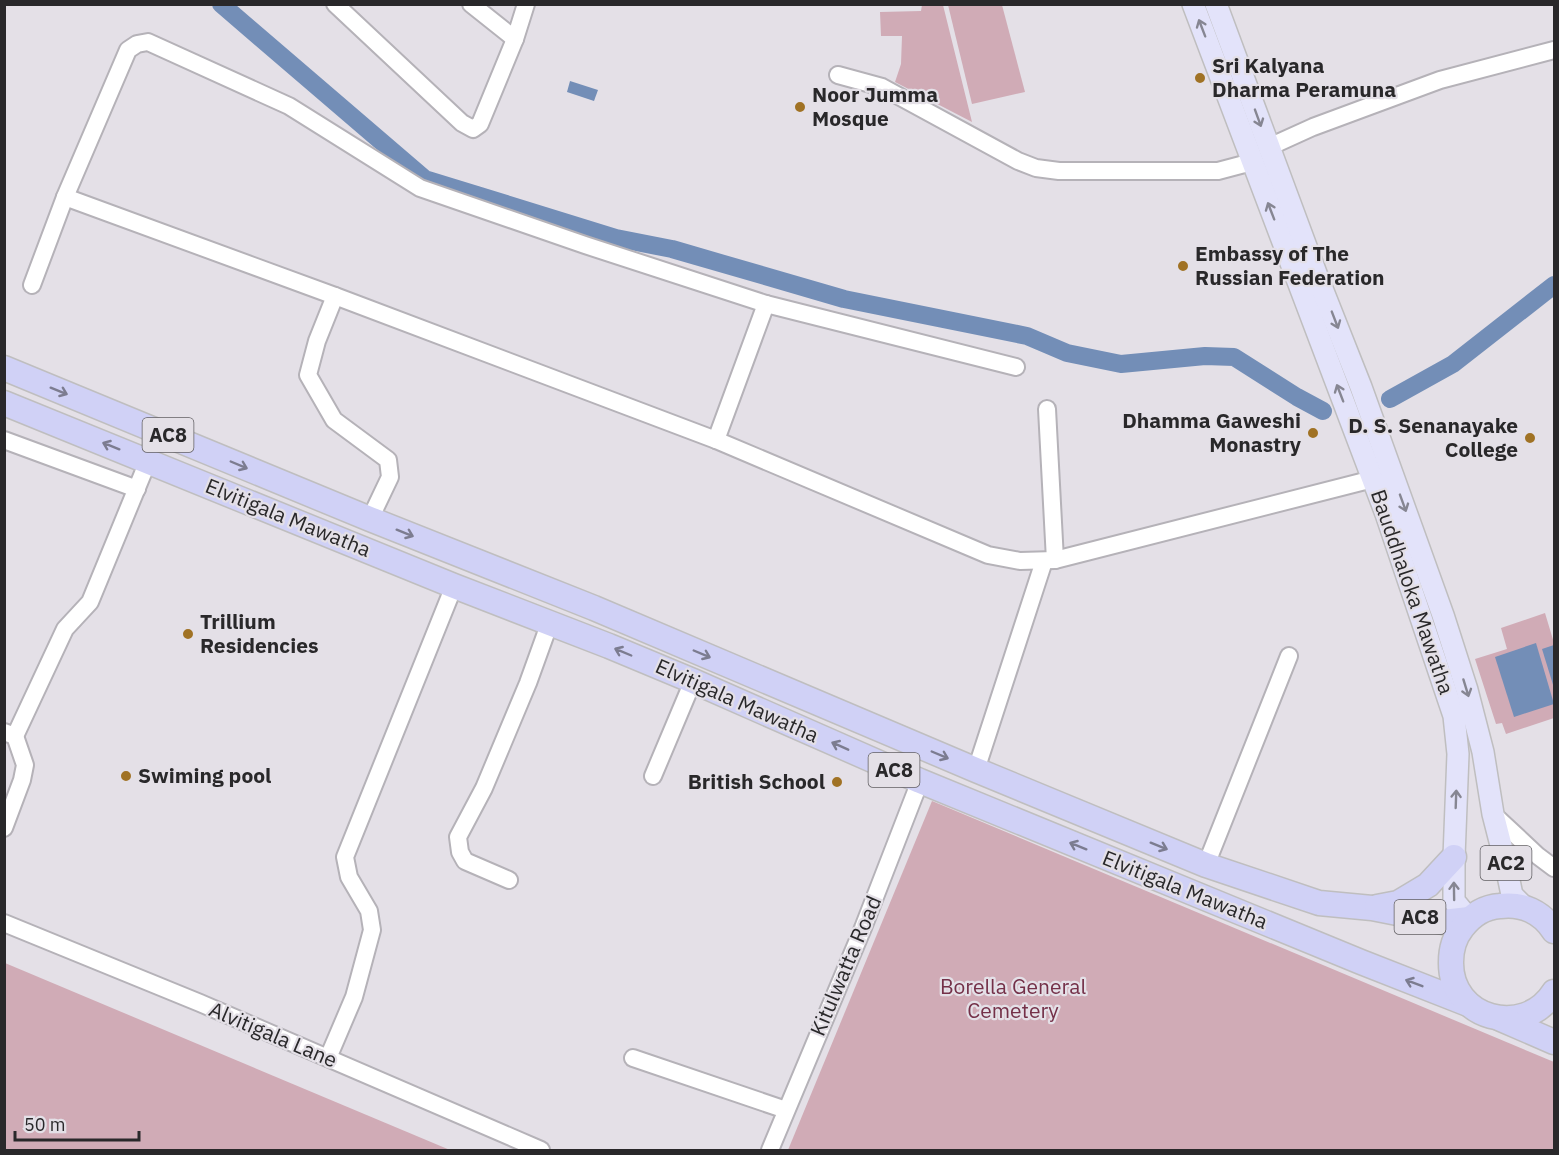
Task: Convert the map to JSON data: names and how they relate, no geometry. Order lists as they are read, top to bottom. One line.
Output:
{"streets":{"highway":["AC8","Elvitigala Mawatha"],"main road":["Bauddhaloka Mawatha","AC2"],"street":["Kitulwatta Road","Alvitigala Lane"]},"crossings":[["Elvitigala Mawatha","Bauddhaloka Mawatha"],["Elvitigala Mawatha","Kitulwatta Road"]],"parks":["Borella General Cemetery"],"places":["Sri Kalyana Dharma Peramuna","Noor Jumma Mosque","Embassy of The Russian Federation","Dhamma Gaweshi Monastry","D. S. Senanayake College","Trillium Residencies","Swiming pool","British School"],"scale_bar":"50 m"}
